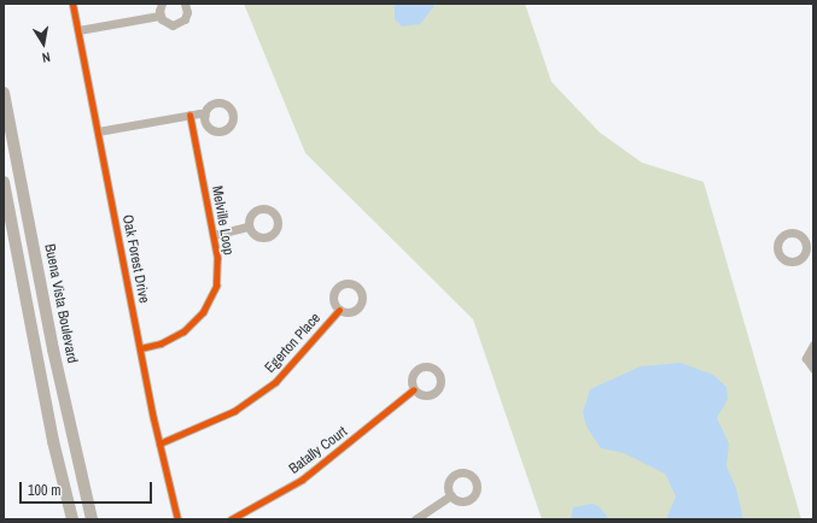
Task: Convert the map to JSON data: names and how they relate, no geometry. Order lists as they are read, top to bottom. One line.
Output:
{"streets":{"main road":["Buena Vista Boulevard"],"street":["Melville Loop","Oak Forest Drive","Egerton Place","Batally Court"]},"crossings":[["Melville Loop","Oak Forest Drive"],["Oak Forest Drive","Egerton Place"]],"scale_bar":"100 m","north":"bottom"}
